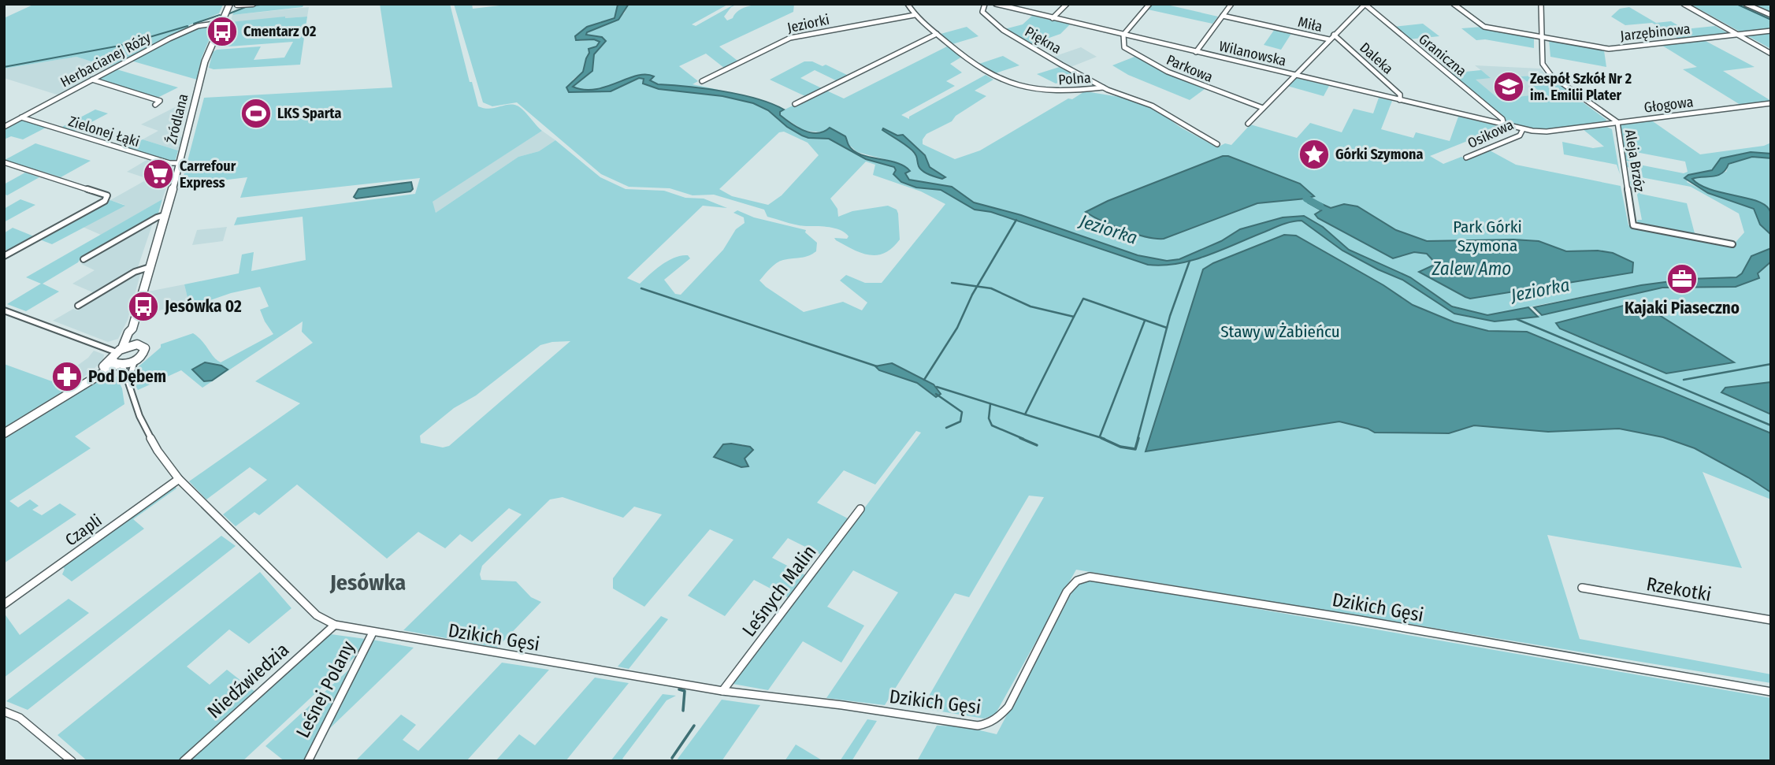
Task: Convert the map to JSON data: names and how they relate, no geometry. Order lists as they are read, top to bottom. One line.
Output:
{"streets":{"main road":["Źródlana"],"street":["Jeziorki","Miła","Jarzębinowa","Piękna","Wilanowska","Graniczna","Daleka","Herbacianej Róży","Parkowa","Polna","Głogowa","Zielonej Łąki","Osikowa","Aleja Brzóz","Czapli","Rzekotki","Leśnych Malin","Dzikich Gęsi","Niedźwiedzia","Leśnej Polany"]},"crossings":[["Jeziorki","Polna"],["Jarzębinowa","Aleja Brzóz"],["Piękna","Polna"],["Wilanowska","Graniczna"],["Wilanowska","Daleka"],["Wilanowska","Parkowa"],["Wilanowska","Głogowa"],["Graniczna","Głogowa"],["Herbacianej Róży","Źródlana"],["Herbacianej Róży","Zielonej Łąki"],["Głogowa","Osikowa"],["Głogowa","Aleja Brzóz"],["Źródlana","Zielonej Łąki"],["Źródlana","Dzikich Gęsi"],["Czapli","Dzikich Gęsi"],["Leśnych Malin","Dzikich Gęsi"],["Dzikich Gęsi","Niedźwiedzia"],["Dzikich Gęsi","Leśnej Polany"]],"districts":["Jesówka"],"water":["Jeziorka","Zalew Amo"],"parks":["Park Górki Szymona","Stawy w Żabieńcu"],"places":{"bus stop":["Cmentarz 02","Jesówka 02"],"school or university":["Zespół Szkół Nr 2 im. Emilii Plater"],"sports":["LKS Sparta"],"place":["Górki Szymona"],"supermarket":["Carrefour Express"],"office":["Kajaki Piaseczno"],"pharmacy":["Pod Dębem"]}}
